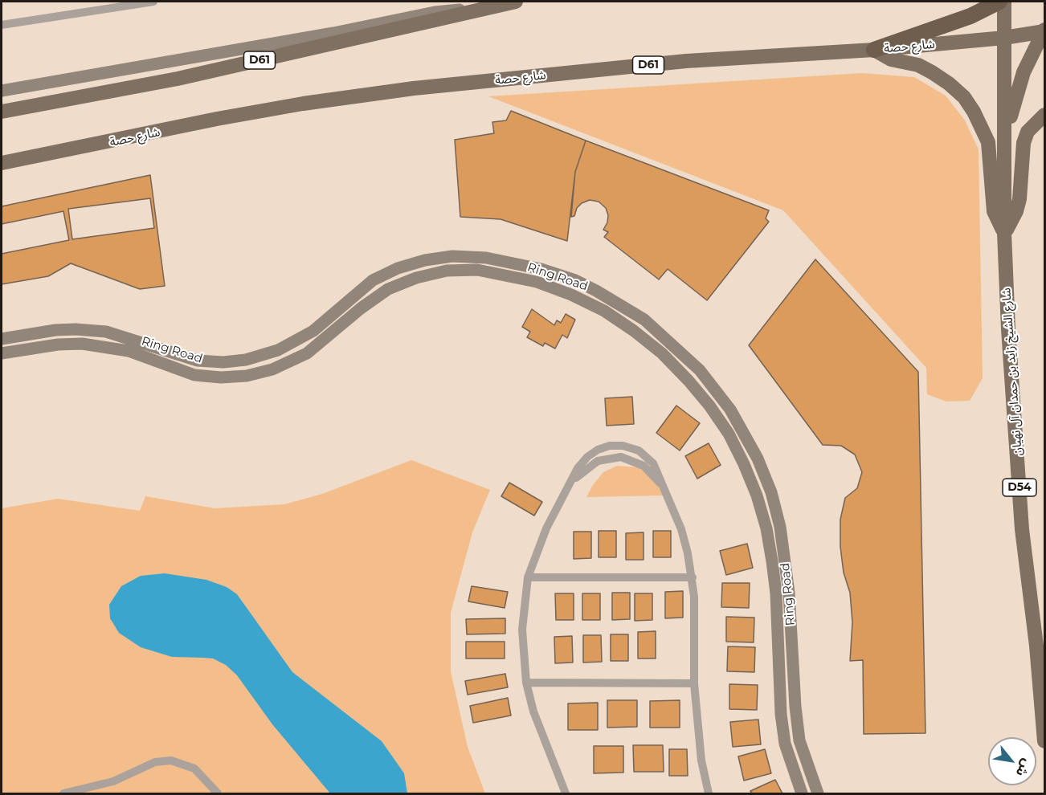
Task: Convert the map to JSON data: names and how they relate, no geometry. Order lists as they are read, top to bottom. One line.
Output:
{"streets":{"main road":["شارع حصة","D61","شارع الشيخ زايد بن حمدان آل نهيان","D54"],"street":["Ring Road"]},"crossings":[["شارع حصة","شارع الشيخ زايد بن حمدان آل نهيان"]],"north":"bottom right"}
